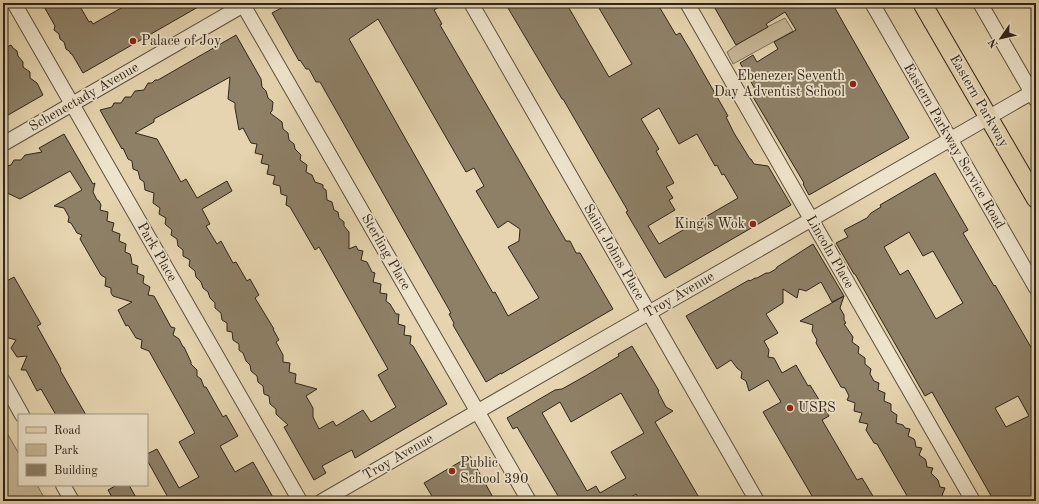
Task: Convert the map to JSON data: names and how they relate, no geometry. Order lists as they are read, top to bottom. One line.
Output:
{"streets":{"main road":["Eastern Parkway"],"street":["Schenectady Avenue","Eastern Parkway Service Road","Park Place","Sterling Place","Saint Johns Place","Lincoln Place","Troy Avenue"]},"crossings":[["Schenectady Avenue","Park Place"],["Schenectady Avenue","Sterling Place"],["Eastern Parkway","Troy Avenue"],["Eastern Parkway Service Road","Troy Avenue"],["Sterling Place","Troy Avenue"],["Saint Johns Place","Troy Avenue"],["Lincoln Place","Troy Avenue"]],"places":["Palace of Joy","Ebenezer Seventh Day Adventist School","King's Wok","USPS","Public School 390"],"legend":["Road","Park","Building"],"north":"bottom left"}
